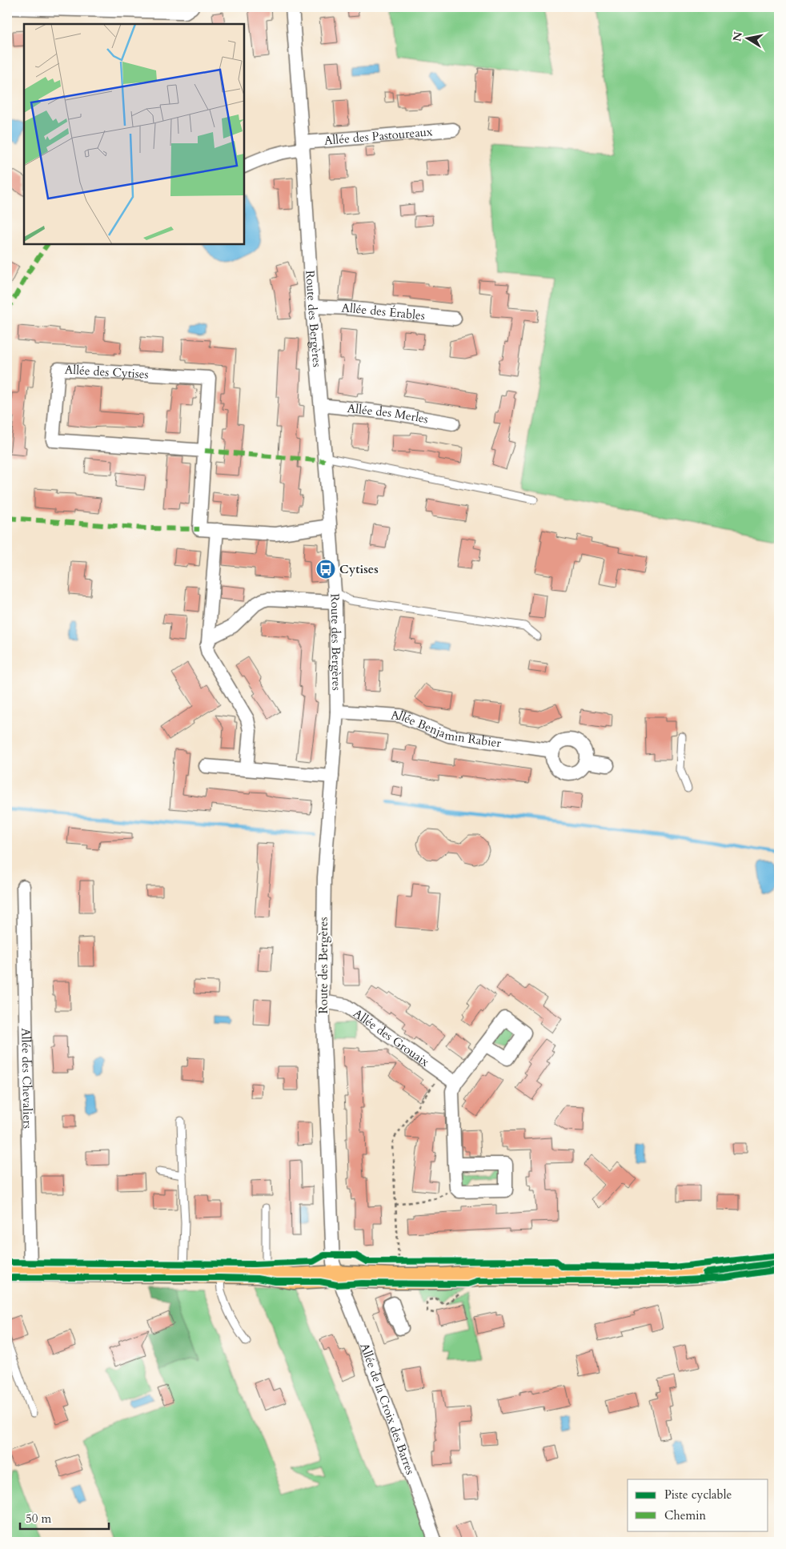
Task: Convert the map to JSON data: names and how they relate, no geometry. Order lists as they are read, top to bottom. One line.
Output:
{"streets":{"street":["Allée des Pastoureaux","Allée des Érables","Route des Bergères","Allée des Cytises","Allée des Merles","Allée Benjamin Rabier","Allée des Grouaix","Allée des Chevaliers","Allée de la Croix des Barres"]},"crossings":[["Allée des Pastoureaux","Route des Bergères"],["Allée des Érables","Route des Bergères"],["Route des Bergères","Allée des Cytises"],["Route des Bergères","Allée des Merles"],["Route des Bergères","Allée Benjamin Rabier"],["Route des Bergères","Allée des Grouaix"],["Route des Bergères","Allée de la Croix des Barres"]],"places":{"bus stop":["Cytises"]},"legend":["Piste cyclable","Chemin"],"scale_bar":"50 m","north":"left"}
